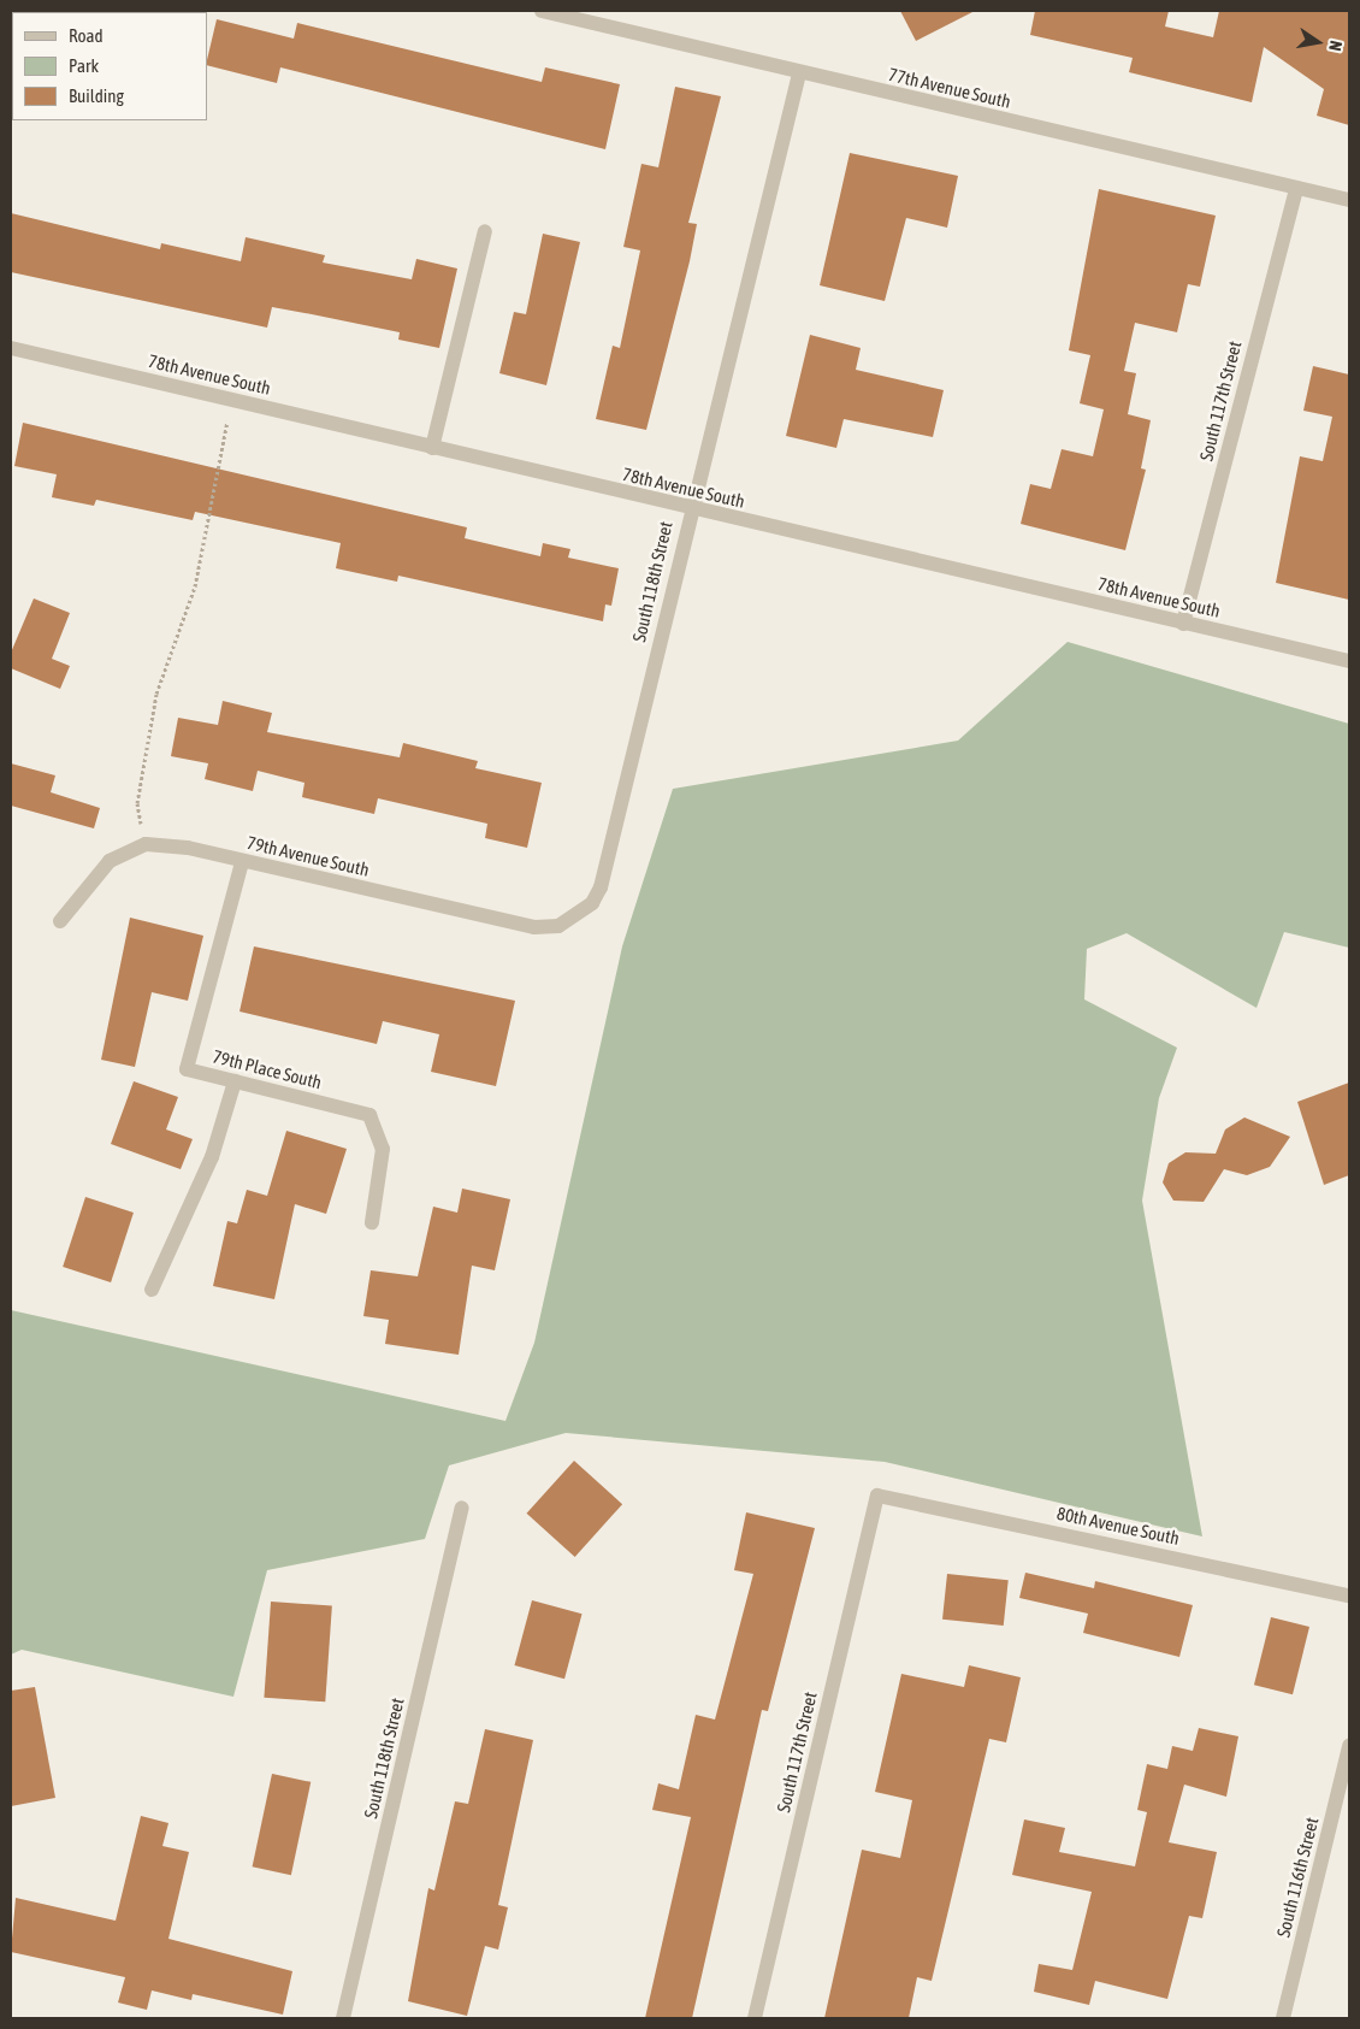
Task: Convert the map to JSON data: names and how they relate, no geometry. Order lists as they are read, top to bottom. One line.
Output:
{"streets":{"street":["77th Avenue South","78th Avenue South","South 117th Street","South 118th Street","79th Avenue South","79th Place South","80th Avenue South","South 116th Street"]},"crossings":[["77th Avenue South","South 117th Street"],["77th Avenue South","South 118th Street"],["78th Avenue South","South 117th Street"],["78th Avenue South","South 118th Street"],["South 117th Street","80th Avenue South"],["South 118th Street","79th Avenue South"],["79th Avenue South","79th Place South"]],"legend":["Road","Park","Building"],"north":"right"}
